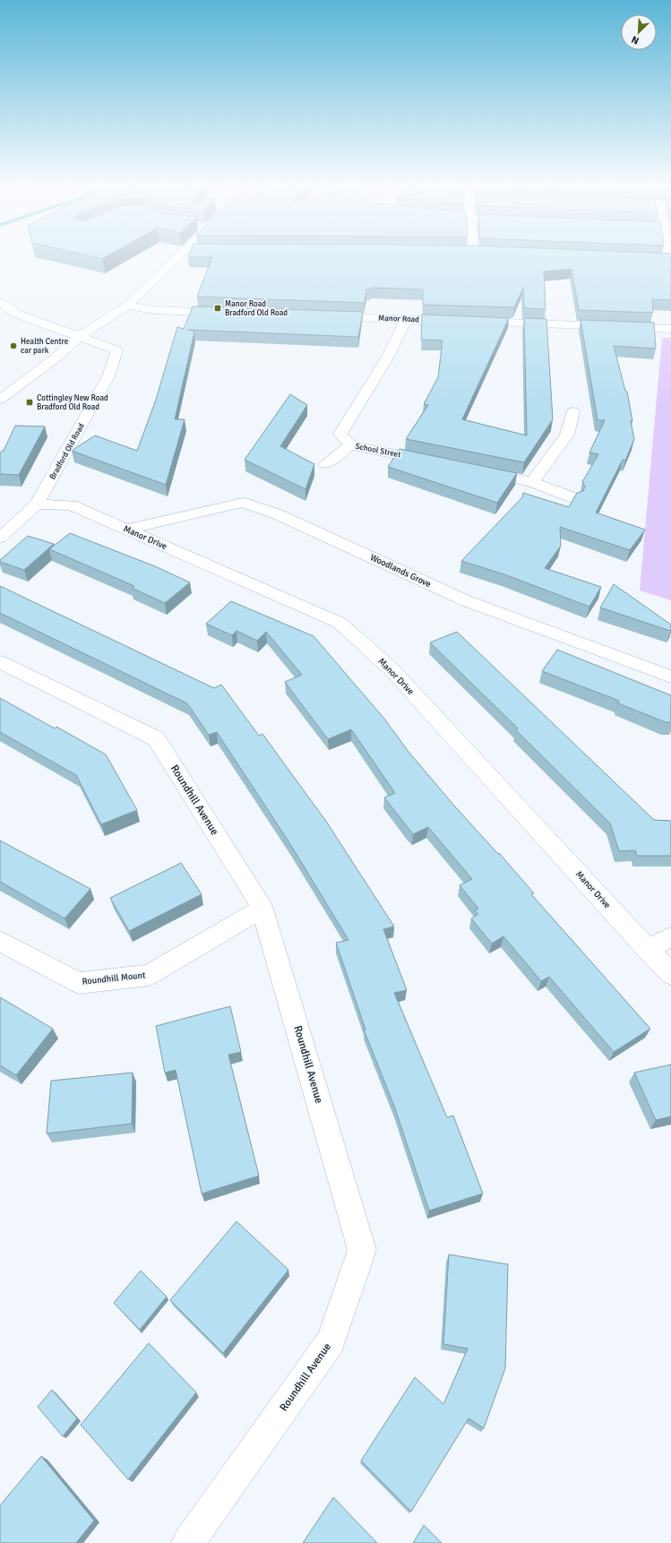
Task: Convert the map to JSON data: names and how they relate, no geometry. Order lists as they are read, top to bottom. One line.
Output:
{"streets":{"street":["Manor Road","School Street","Bradford Old Road","Manor Drive","Woodlands Grove","Roundhill Avenue","Roundhill Mount"]},"crossings":[["Manor Road","School Street"],["Bradford Old Road","Manor Drive"],["Manor Drive","Woodlands Grove"],["Roundhill Avenue","Roundhill Mount"]],"places":{"transit":["Manor Road Bradford Old Road","Cottingley New Road Bradford Old Road"],"other":["Health Centre car park"]},"north":"bottom left"}
